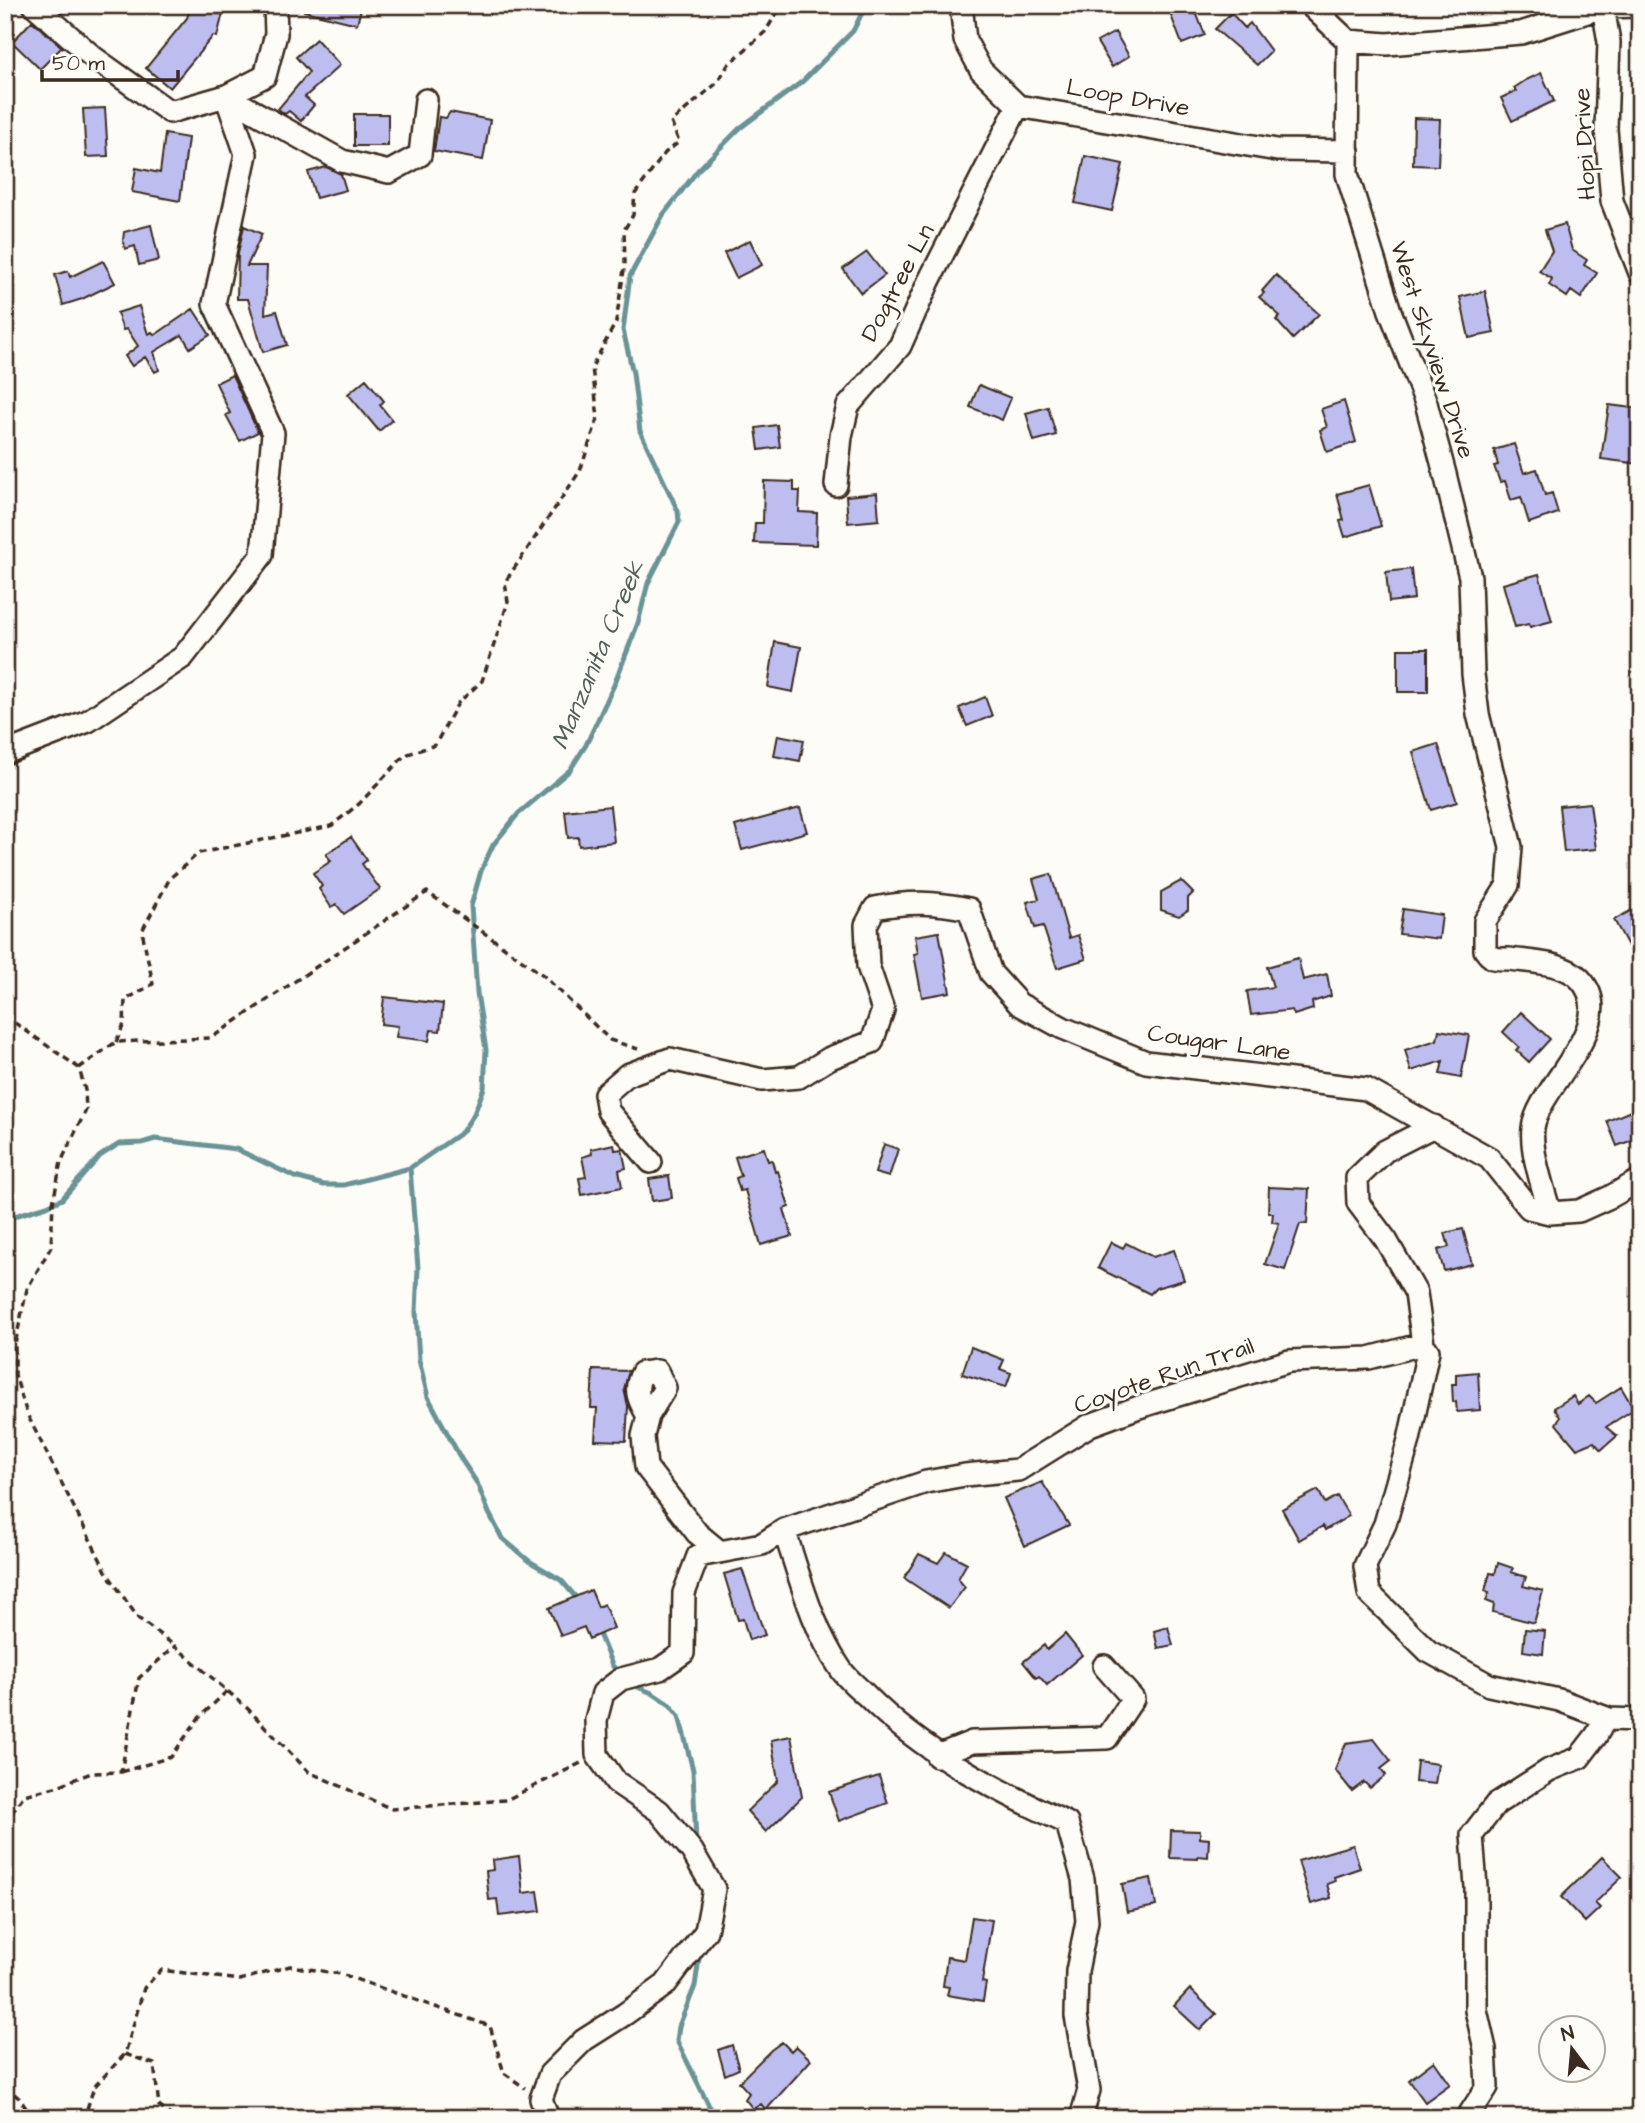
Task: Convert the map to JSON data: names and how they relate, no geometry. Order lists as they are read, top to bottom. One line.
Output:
{"streets":{"street":["Loop Drive","Hopi Drive","Dogtree Ln","West Skyview Drive","Cougar Lane","Coyote Run Trail"]},"crossings":[["Loop Drive","Dogtree Ln"],["Loop Drive","West Skyview Drive"],["West Skyview Drive","Cougar Lane"]],"water":["Manzanita Creek"],"scale_bar":"50 m","north":"top"}
